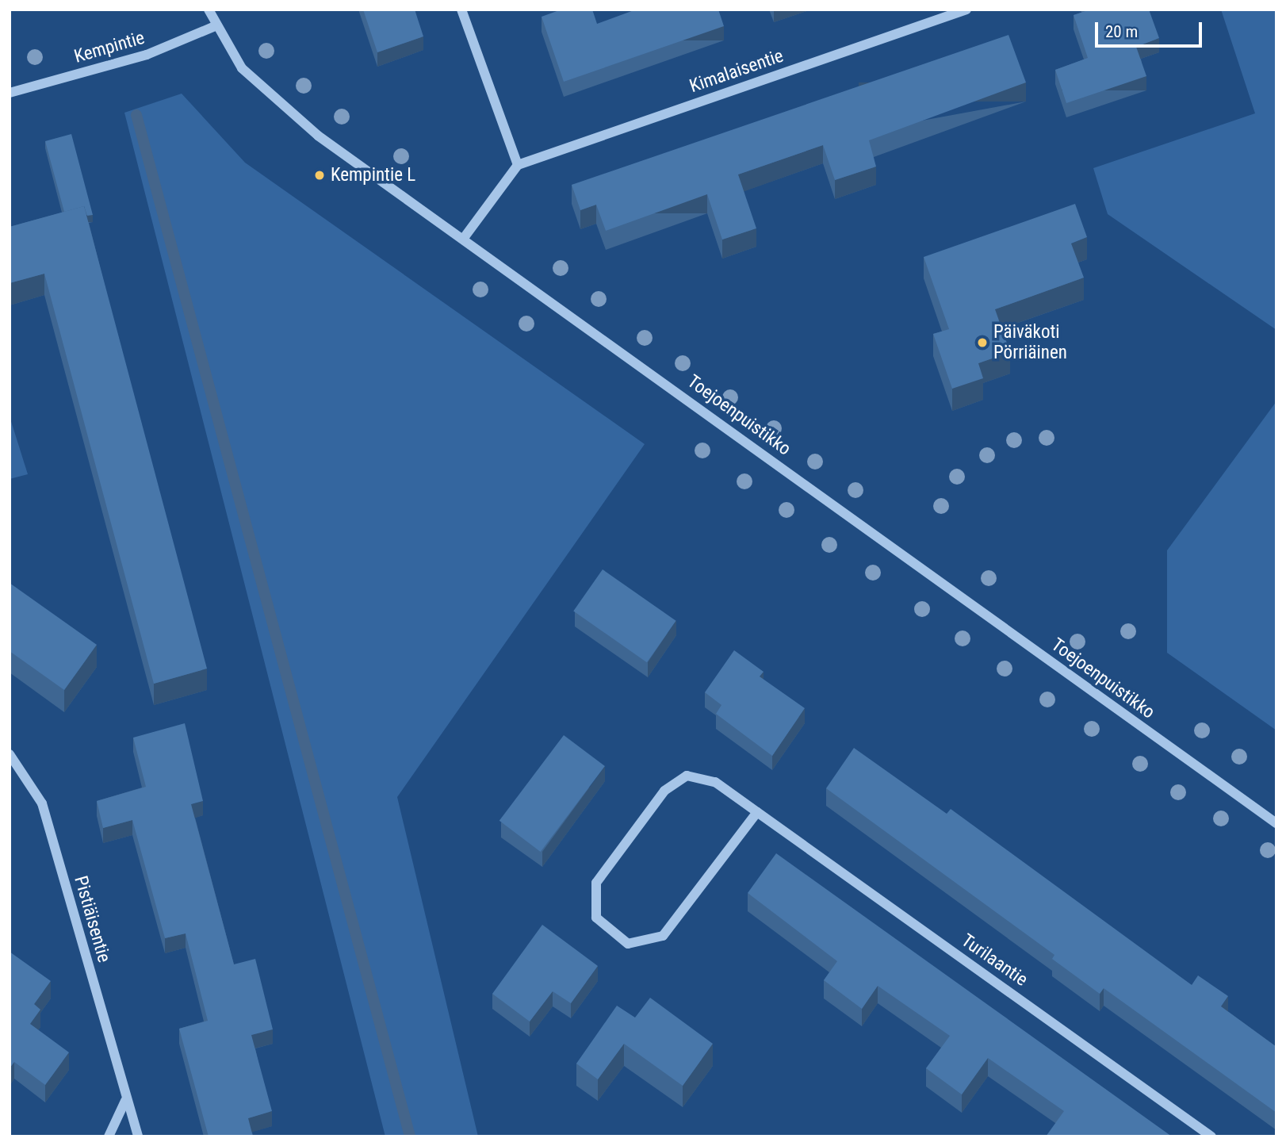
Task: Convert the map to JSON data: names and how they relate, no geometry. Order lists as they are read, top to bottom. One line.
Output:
{"streets":{"street":["Kempintie","Kimalaisentie","Toejoenpuistikko","Pistiäisentie","Turilaantie"]},"crossings":[["Kempintie","Toejoenpuistikko"]],"places":["Kempintie L","Päiväkoti Pörriäinen"],"scale_bar":"20 m"}
